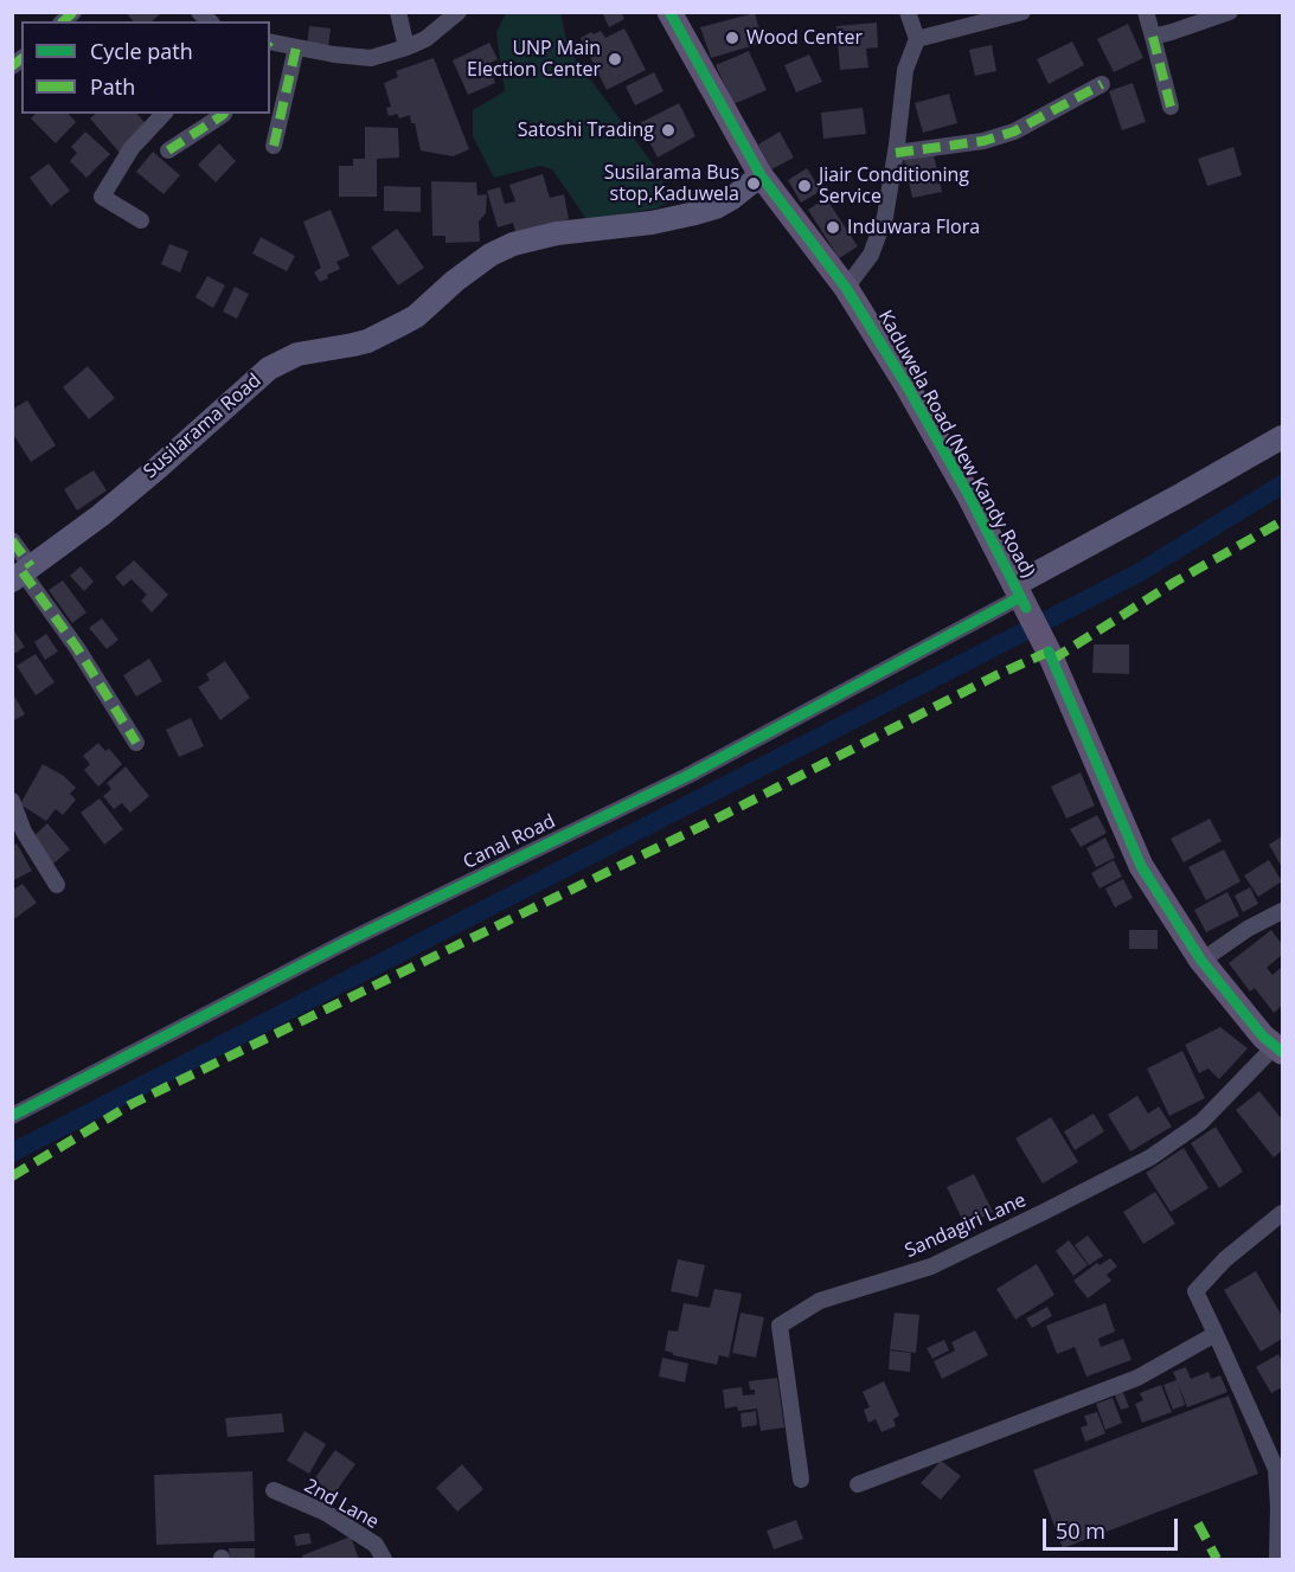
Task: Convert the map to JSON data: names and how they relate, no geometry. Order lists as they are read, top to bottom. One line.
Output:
{"streets":{"main road":["Kaduwela Road (New Kandy Road)"],"street":["Susilarama Road","Canal Road","Sandagiri Lane","2nd Lane"]},"crossings":[["Susilarama Road","Kaduwela Road (New Kandy Road)"],["Kaduwela Road (New Kandy Road)","Canal Road"],["Kaduwela Road (New Kandy Road)","Sandagiri Lane"]],"places":["Wood Center","UNP Main Election Center","Satoshi Trading","Susilarama Bus stop,Kaduwela","Jiair Conditioning Service","Induwara Flora"],"legend":["Cycle path","Path"],"scale_bar":"50 m"}
